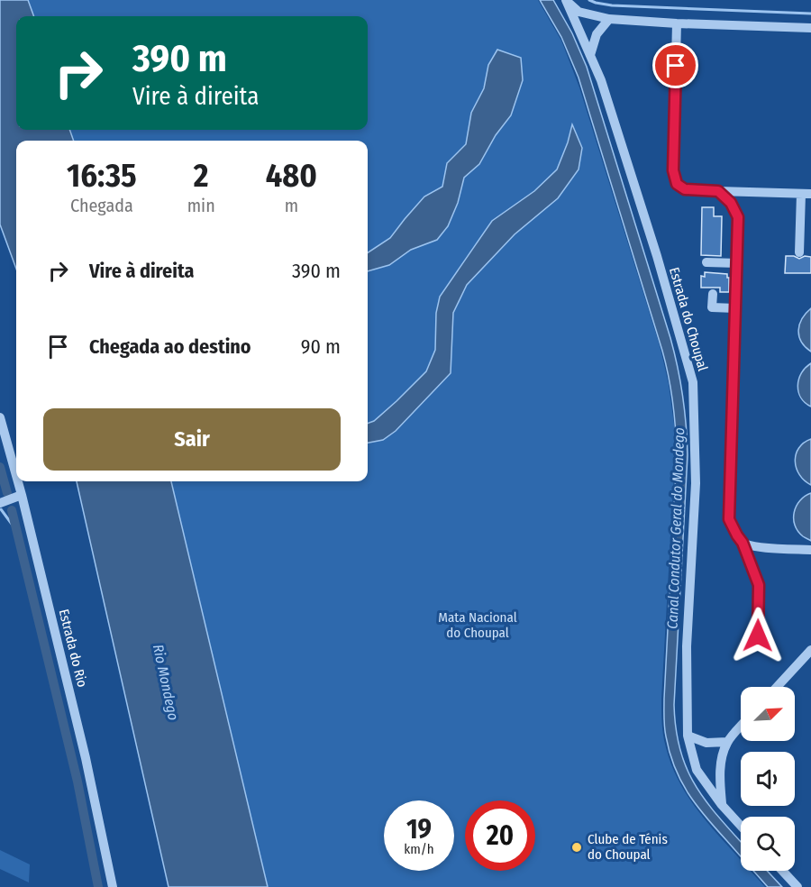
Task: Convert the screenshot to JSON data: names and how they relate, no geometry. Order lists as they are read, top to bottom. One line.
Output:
{"streets":{"street":["Estrada do Choupal","Estrada do Rio"]},"water":["Canal Condutor Geral do Mondego","Rio Mondego"],"parks":["Mata Nacional do Choupal"],"places":["Clube de Ténis do Choupal"],"north":"top right","page":{"turn":["390 m","Vire à direita"],"eta":["16:35","Chegada","2","min","480","m"],"list":[{"name":"Vire à direita","value":"390 m"},{"name":"Chegada ao destino","value":"90 m"}],"buttons":"Sair","speed":"19 km/h","limit":"20"}}
